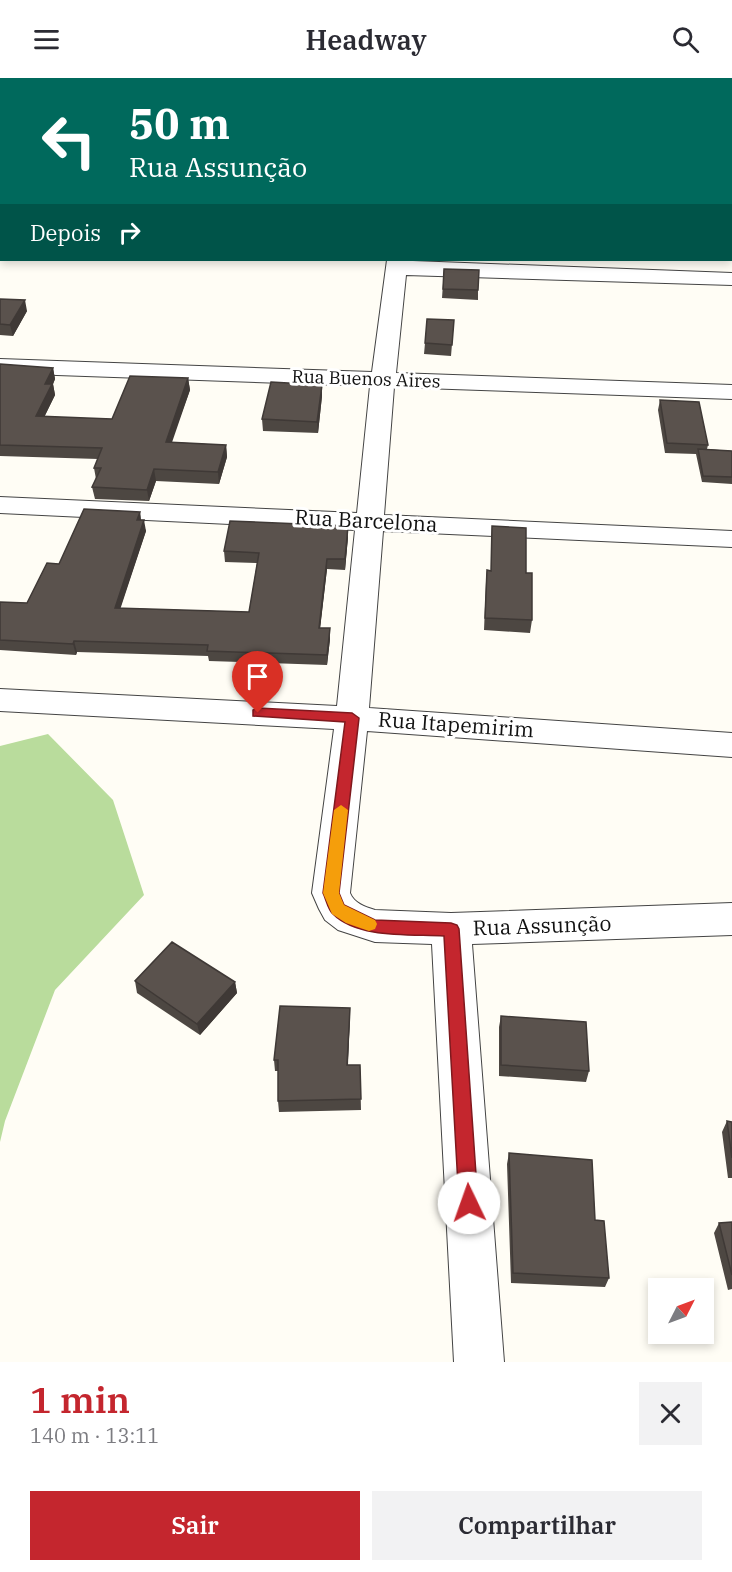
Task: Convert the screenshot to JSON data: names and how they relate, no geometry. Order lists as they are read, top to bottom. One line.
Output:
{"streets":{"street":["Rua Buenos Aires","Rua Barcelona","Rua Itapemirim","Rua Assunção"]},"crossings":[["Rua Itapemirim","Rua Assunção"]],"north":"top right","page":{"header":"Headway","turn":["50 m","Rua Assunção"],"then":"Depois","heading":["1 min","140 m · 13:11"],"buttons":["Sair","Compartilhar"]}}
